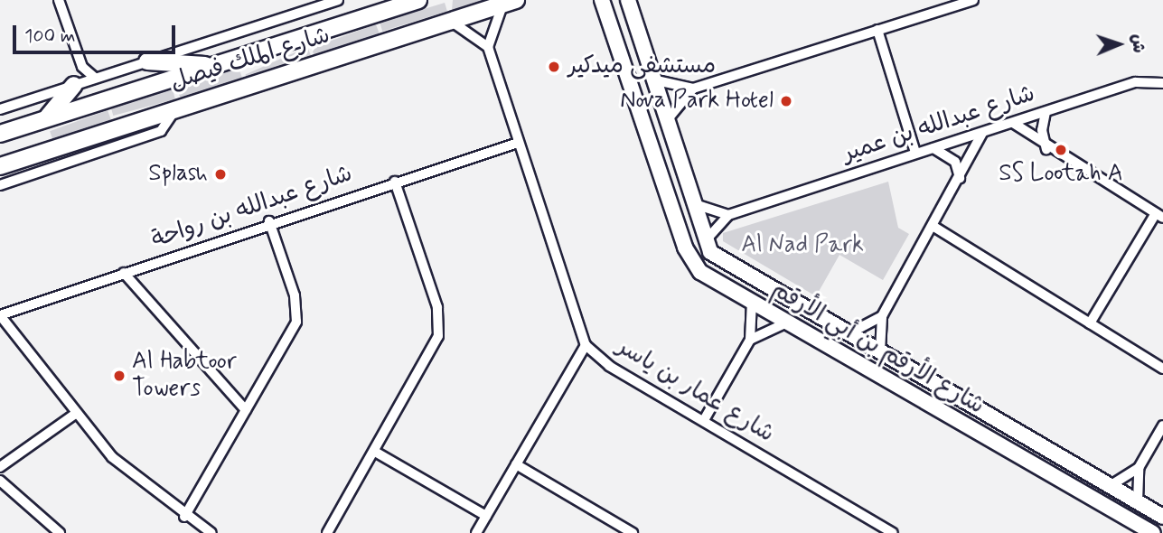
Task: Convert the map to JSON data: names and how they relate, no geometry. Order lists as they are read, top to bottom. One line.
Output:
{"streets":{"main road":["شارع الملك فيصل"],"street":["شارع عبدالله بن عمير","شارع عبدالله بن رواحة","شارع الأرقم بن أبي الأرقم","شارع عمار بن ياسر"]},"crossings":[["شارع عبدالله بن رواحة","شارع عمار بن ياسر"]],"parks":["Al Nad Park"],"places":["مستشفى ميدكير","Nova Park Hotel","SS Lootah A","Splash","Al Habtoor Towers"],"scale_bar":"100 m","north":"right"}
